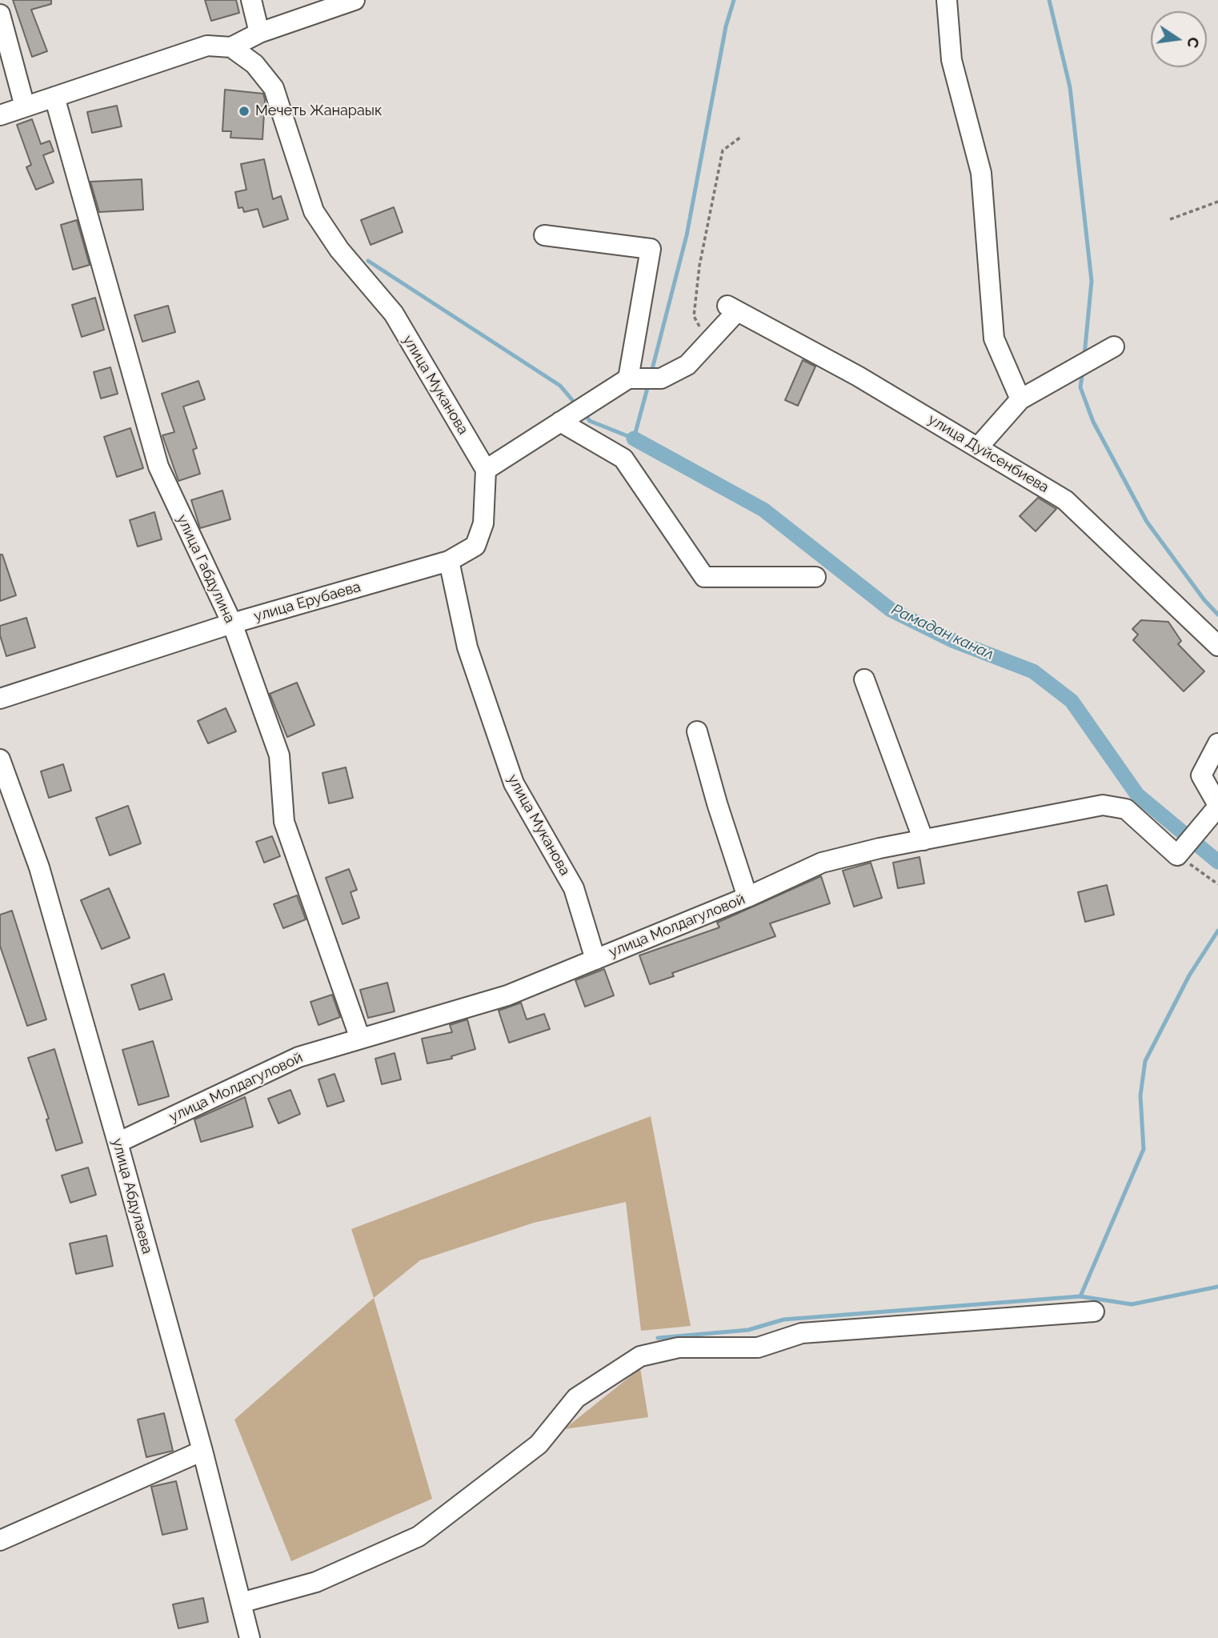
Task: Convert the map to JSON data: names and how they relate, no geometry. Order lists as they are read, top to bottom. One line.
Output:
{"streets":{"street":["улица Муканова","улица Дуйсенбиева","улица Габдулина","улица Ерубаева","улица Молдагуловой","улица Абдулаева"]},"crossings":[["улица Муканова","улица Ерубаева"],["улица Муканова","улица Молдагуловой"],["улица Габдулина","улица Ерубаева"],["улица Габдулина","улица Молдагуловой"],["улица Молдагуловой","улица Абдулаева"]],"water":["Рамадан канал"],"places":["Мечеть Жанараык"],"north":"right"}
